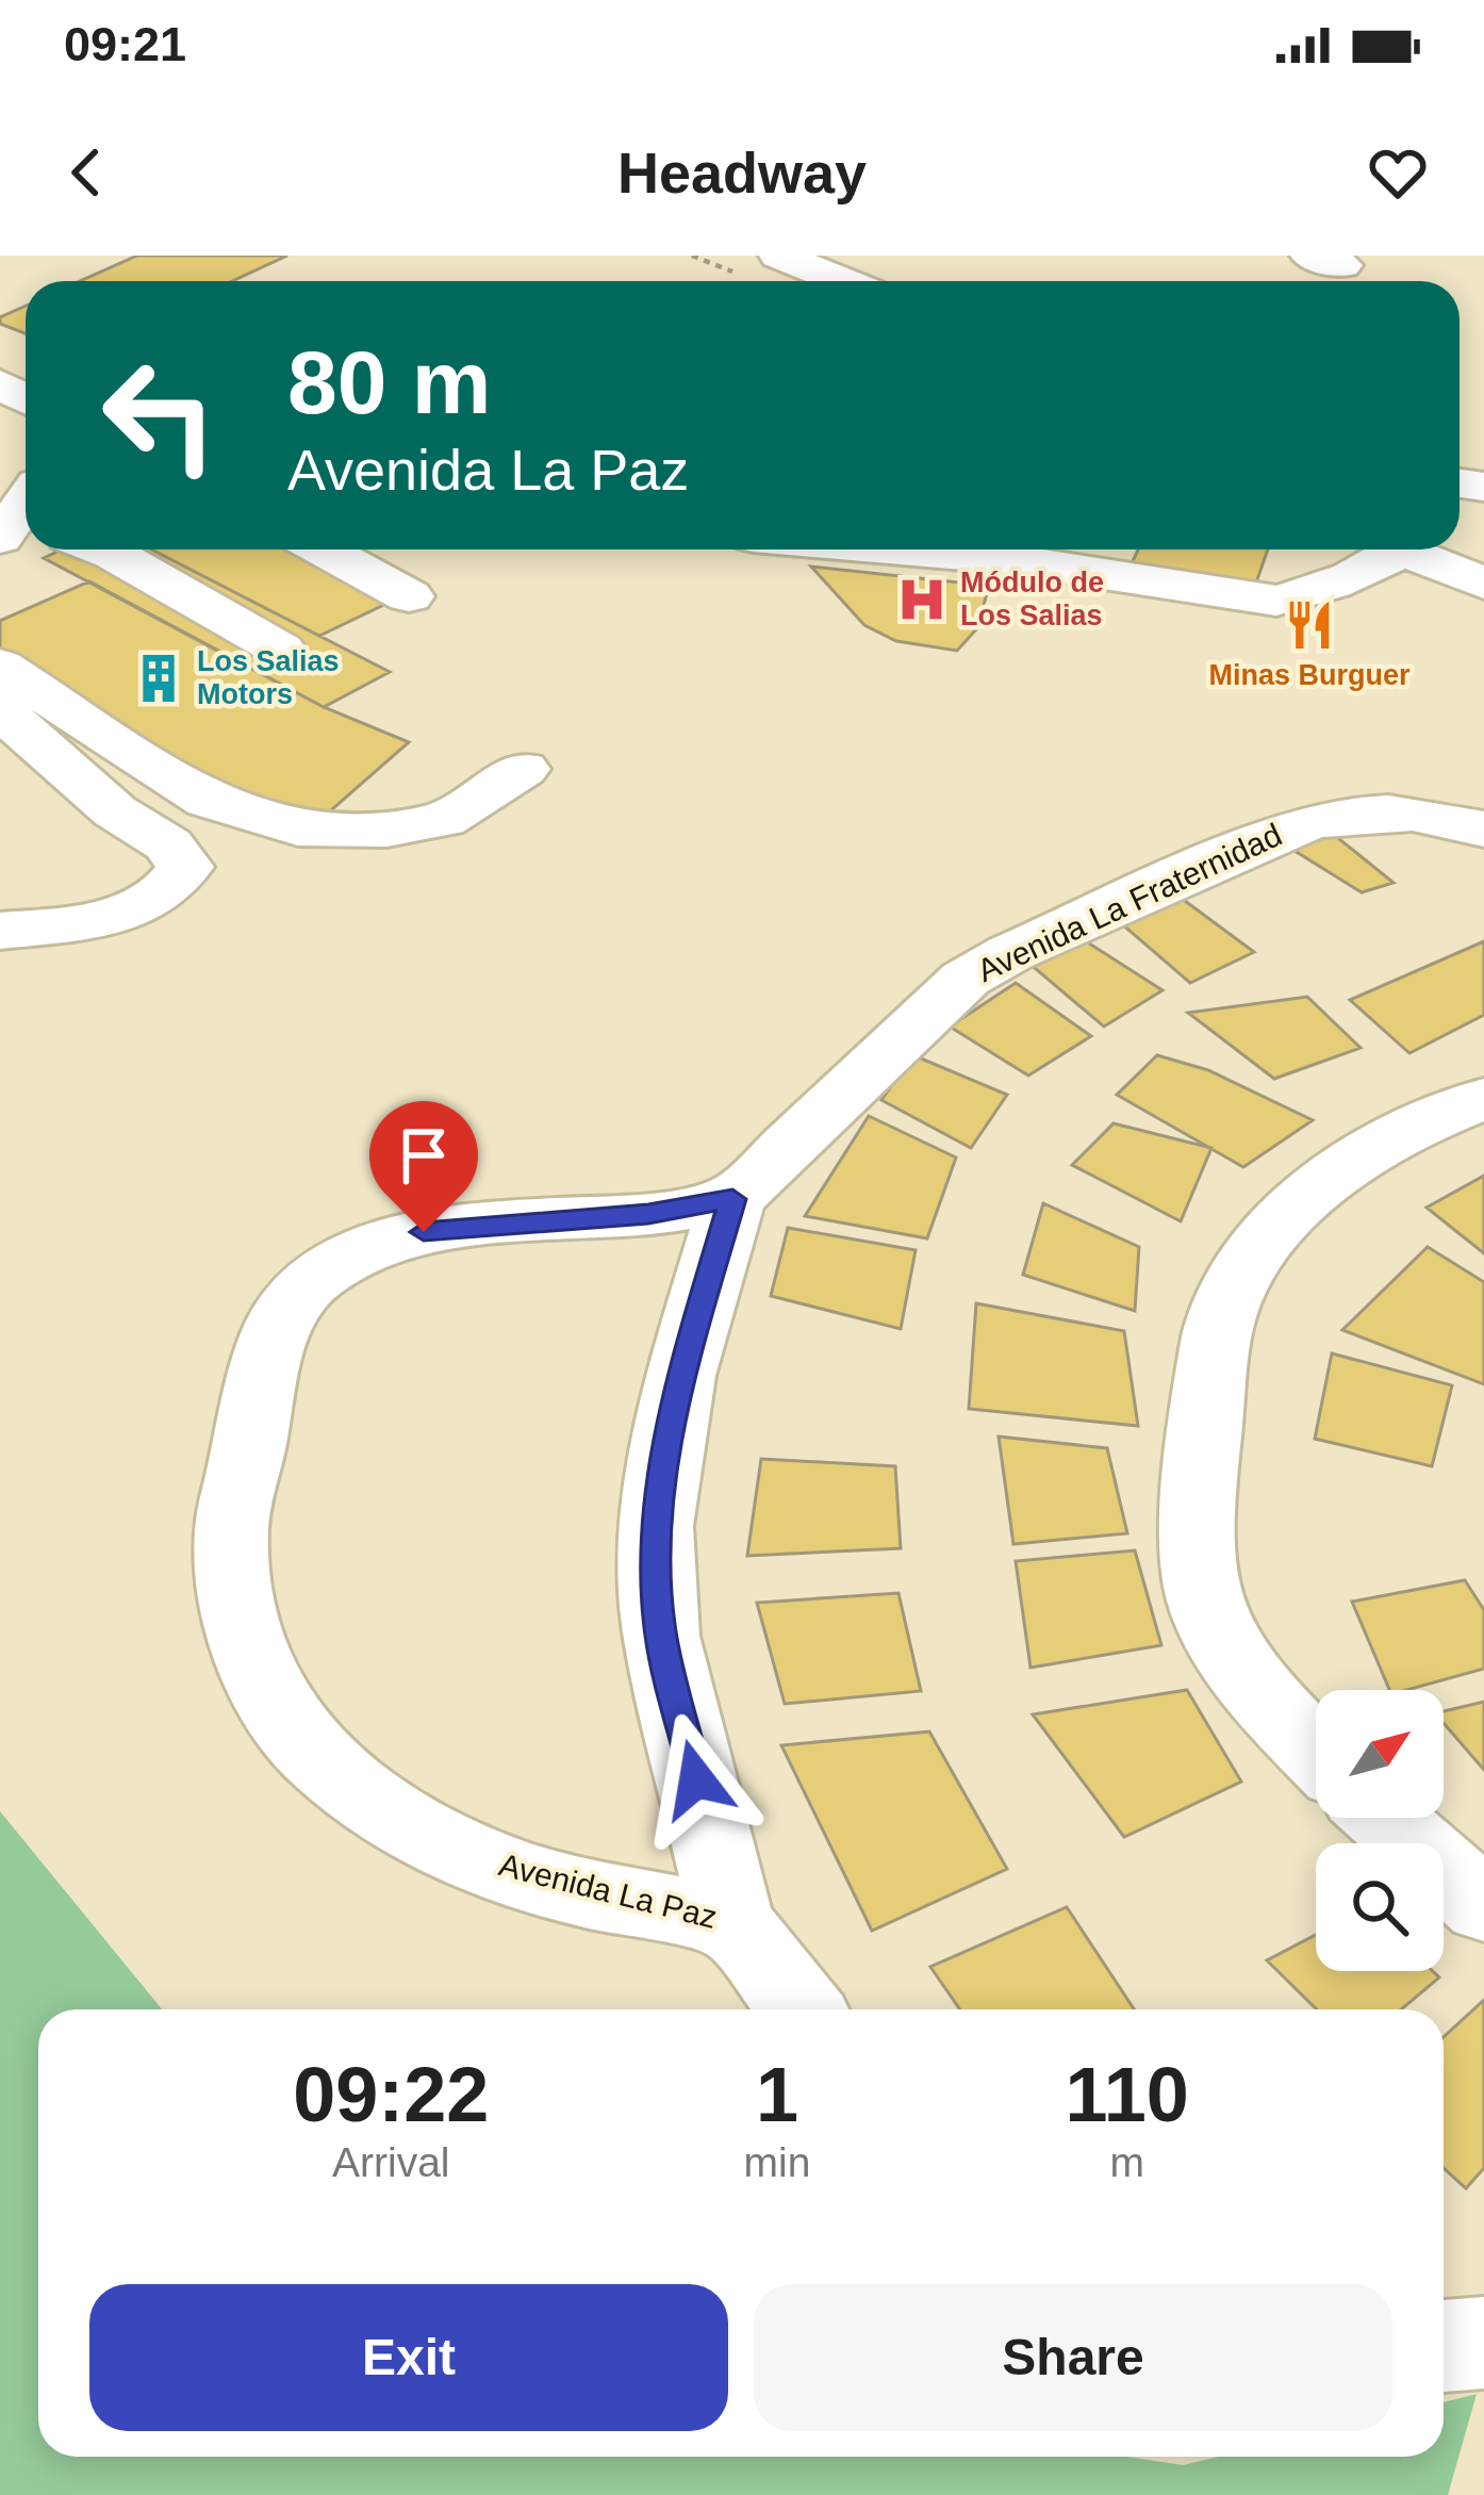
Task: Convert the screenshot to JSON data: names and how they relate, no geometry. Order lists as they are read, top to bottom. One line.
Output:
{"streets":{"street":["Avenida La Fraternidad","Avenida La Paz"]},"crossings":[["Avenida La Fraternidad","Avenida La Paz"]],"places":{"hospital":["Módulo de Los Salias"],"restaurant":["Minas Burguer"],"building":["Los Salias Motors"]},"north":"top right","page":{"status":"09:21","header":"Headway","turn":["80 m","Avenida La Paz"],"eta":["09:22","Arrival","1","min","110","m"],"buttons":["Exit","Share"]}}
